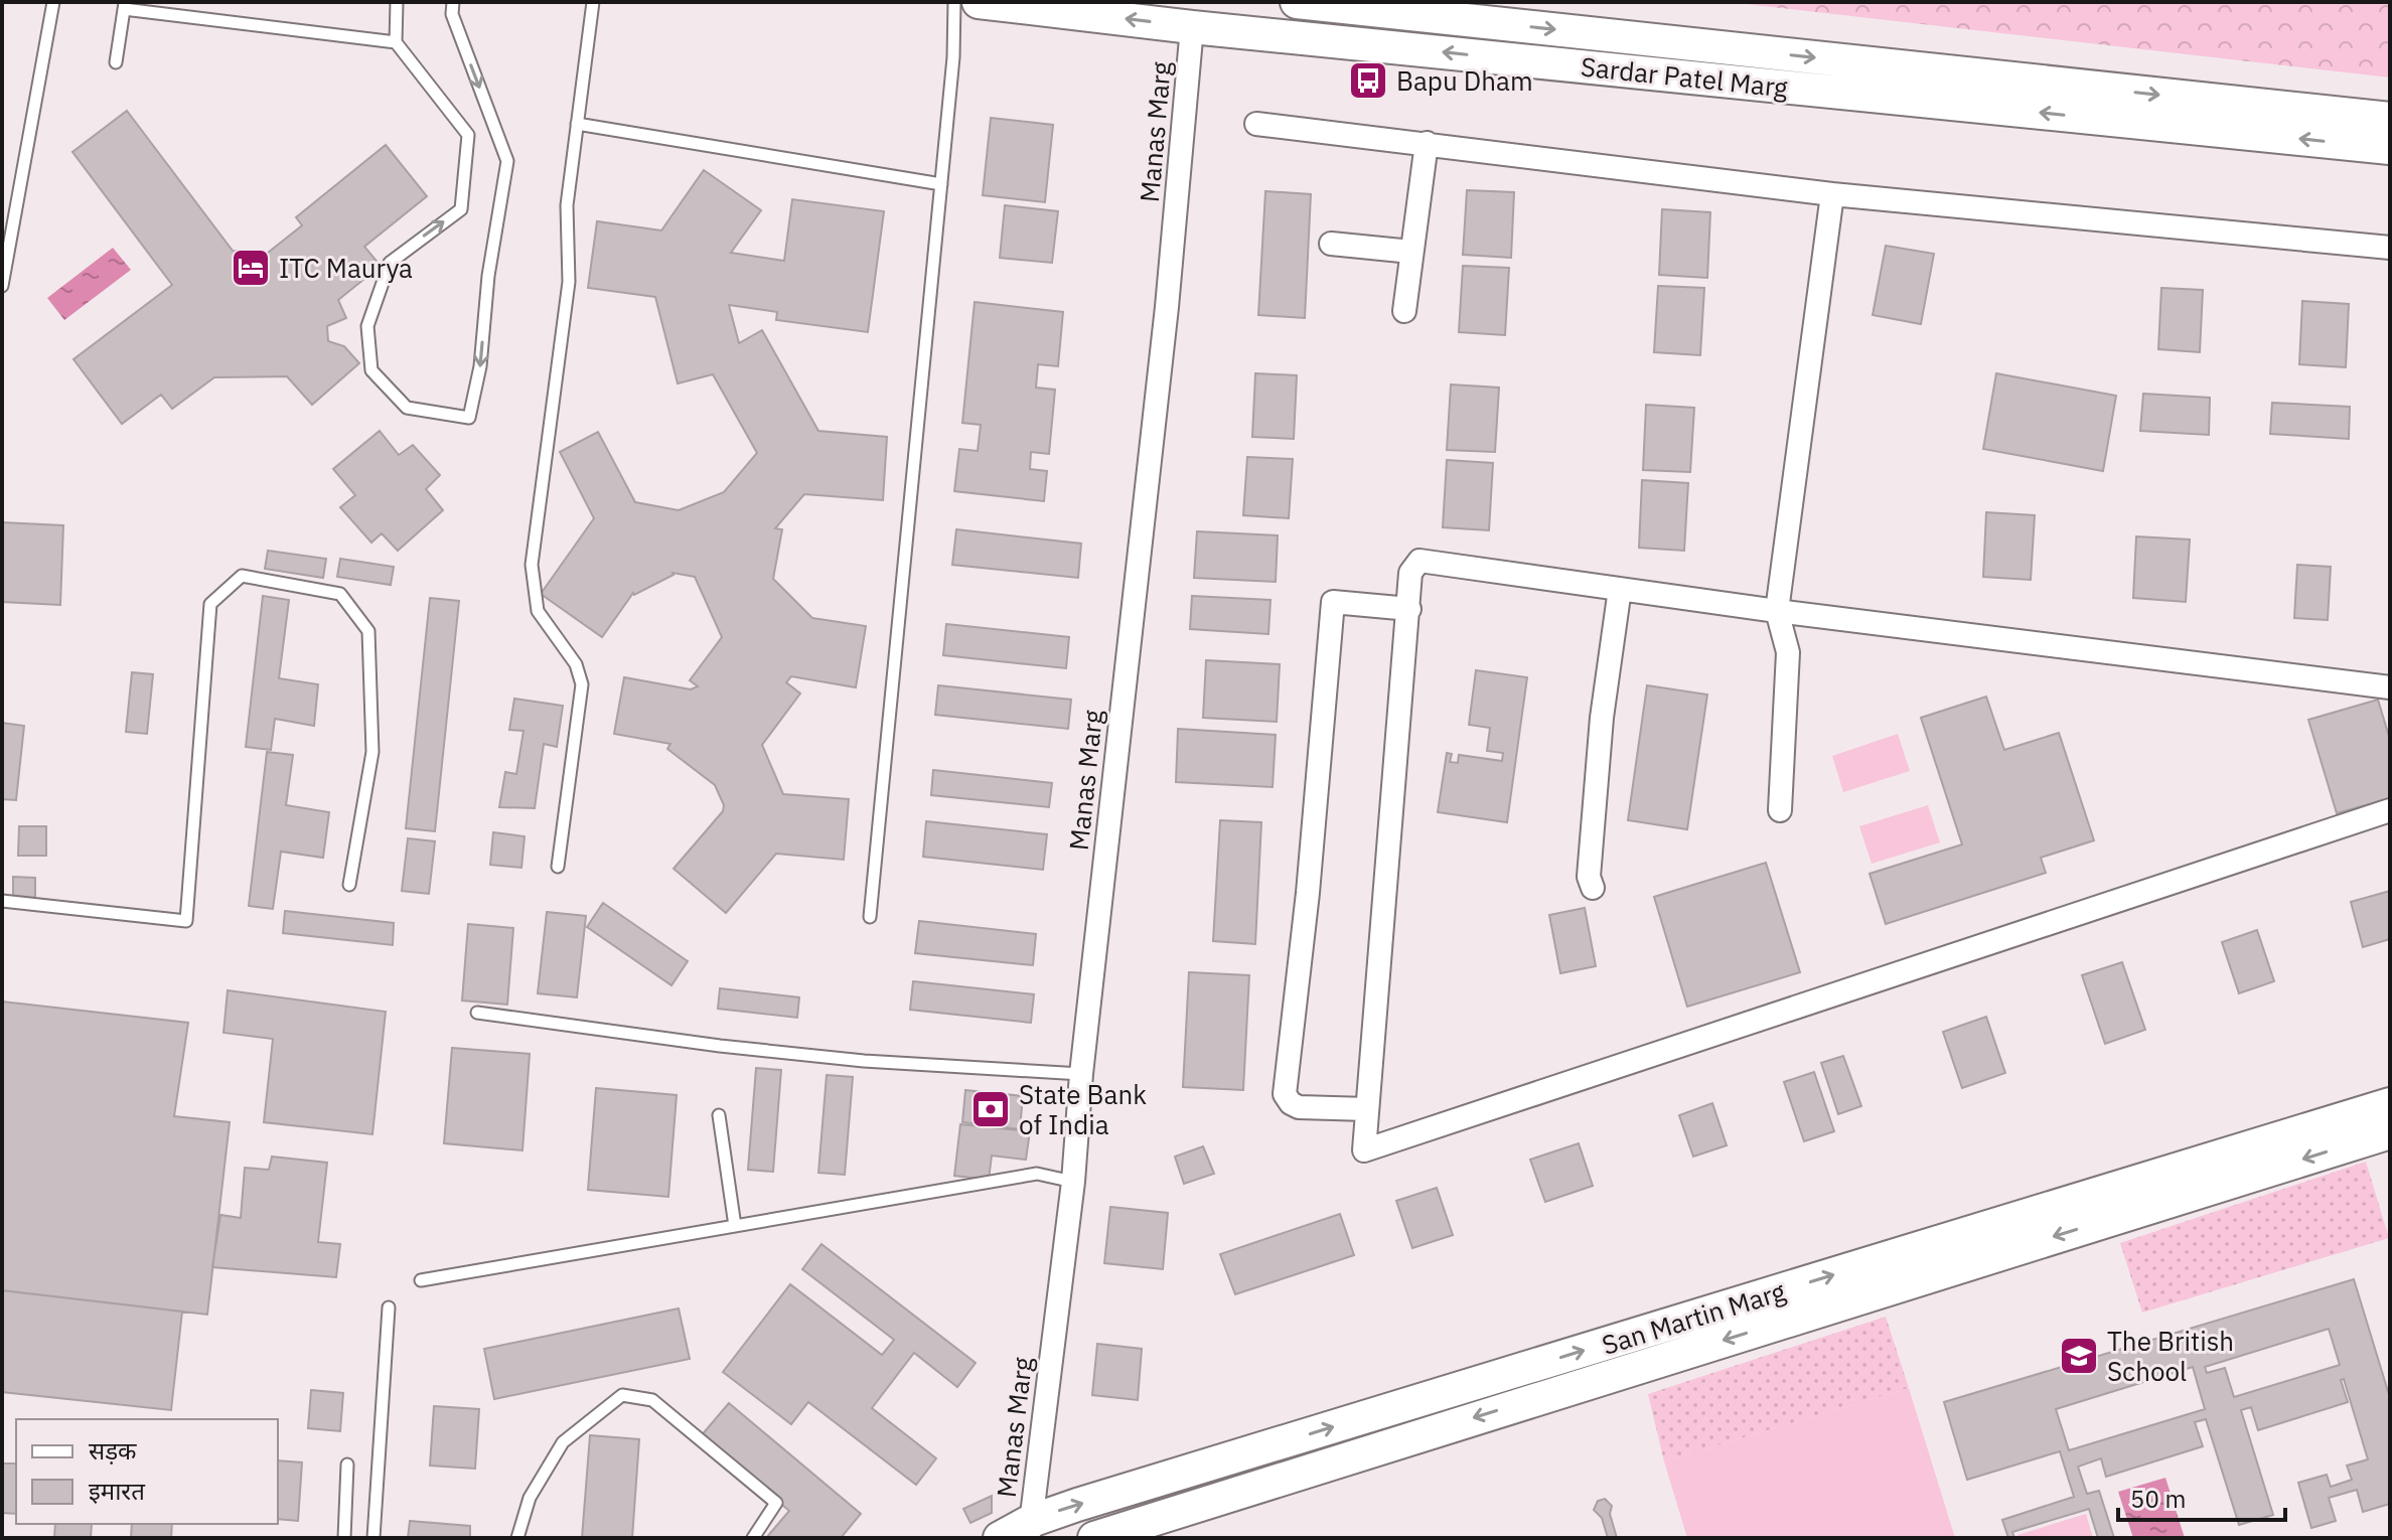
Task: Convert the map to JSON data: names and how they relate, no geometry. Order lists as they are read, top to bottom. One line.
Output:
{"streets":{"street":["Sardar Patel Marg","Manas Marg","San Martin Marg"]},"crossings":[["Sardar Patel Marg","Manas Marg"],["Manas Marg","San Martin Marg"]],"places":{"bus stop":["Bapu Dham"],"hotel":["ITC Maurya"],"bank":["State Bank of India"],"school or university":["The British School"]},"legend":["सड़क","इमारत"],"scale_bar":"50 m"}
